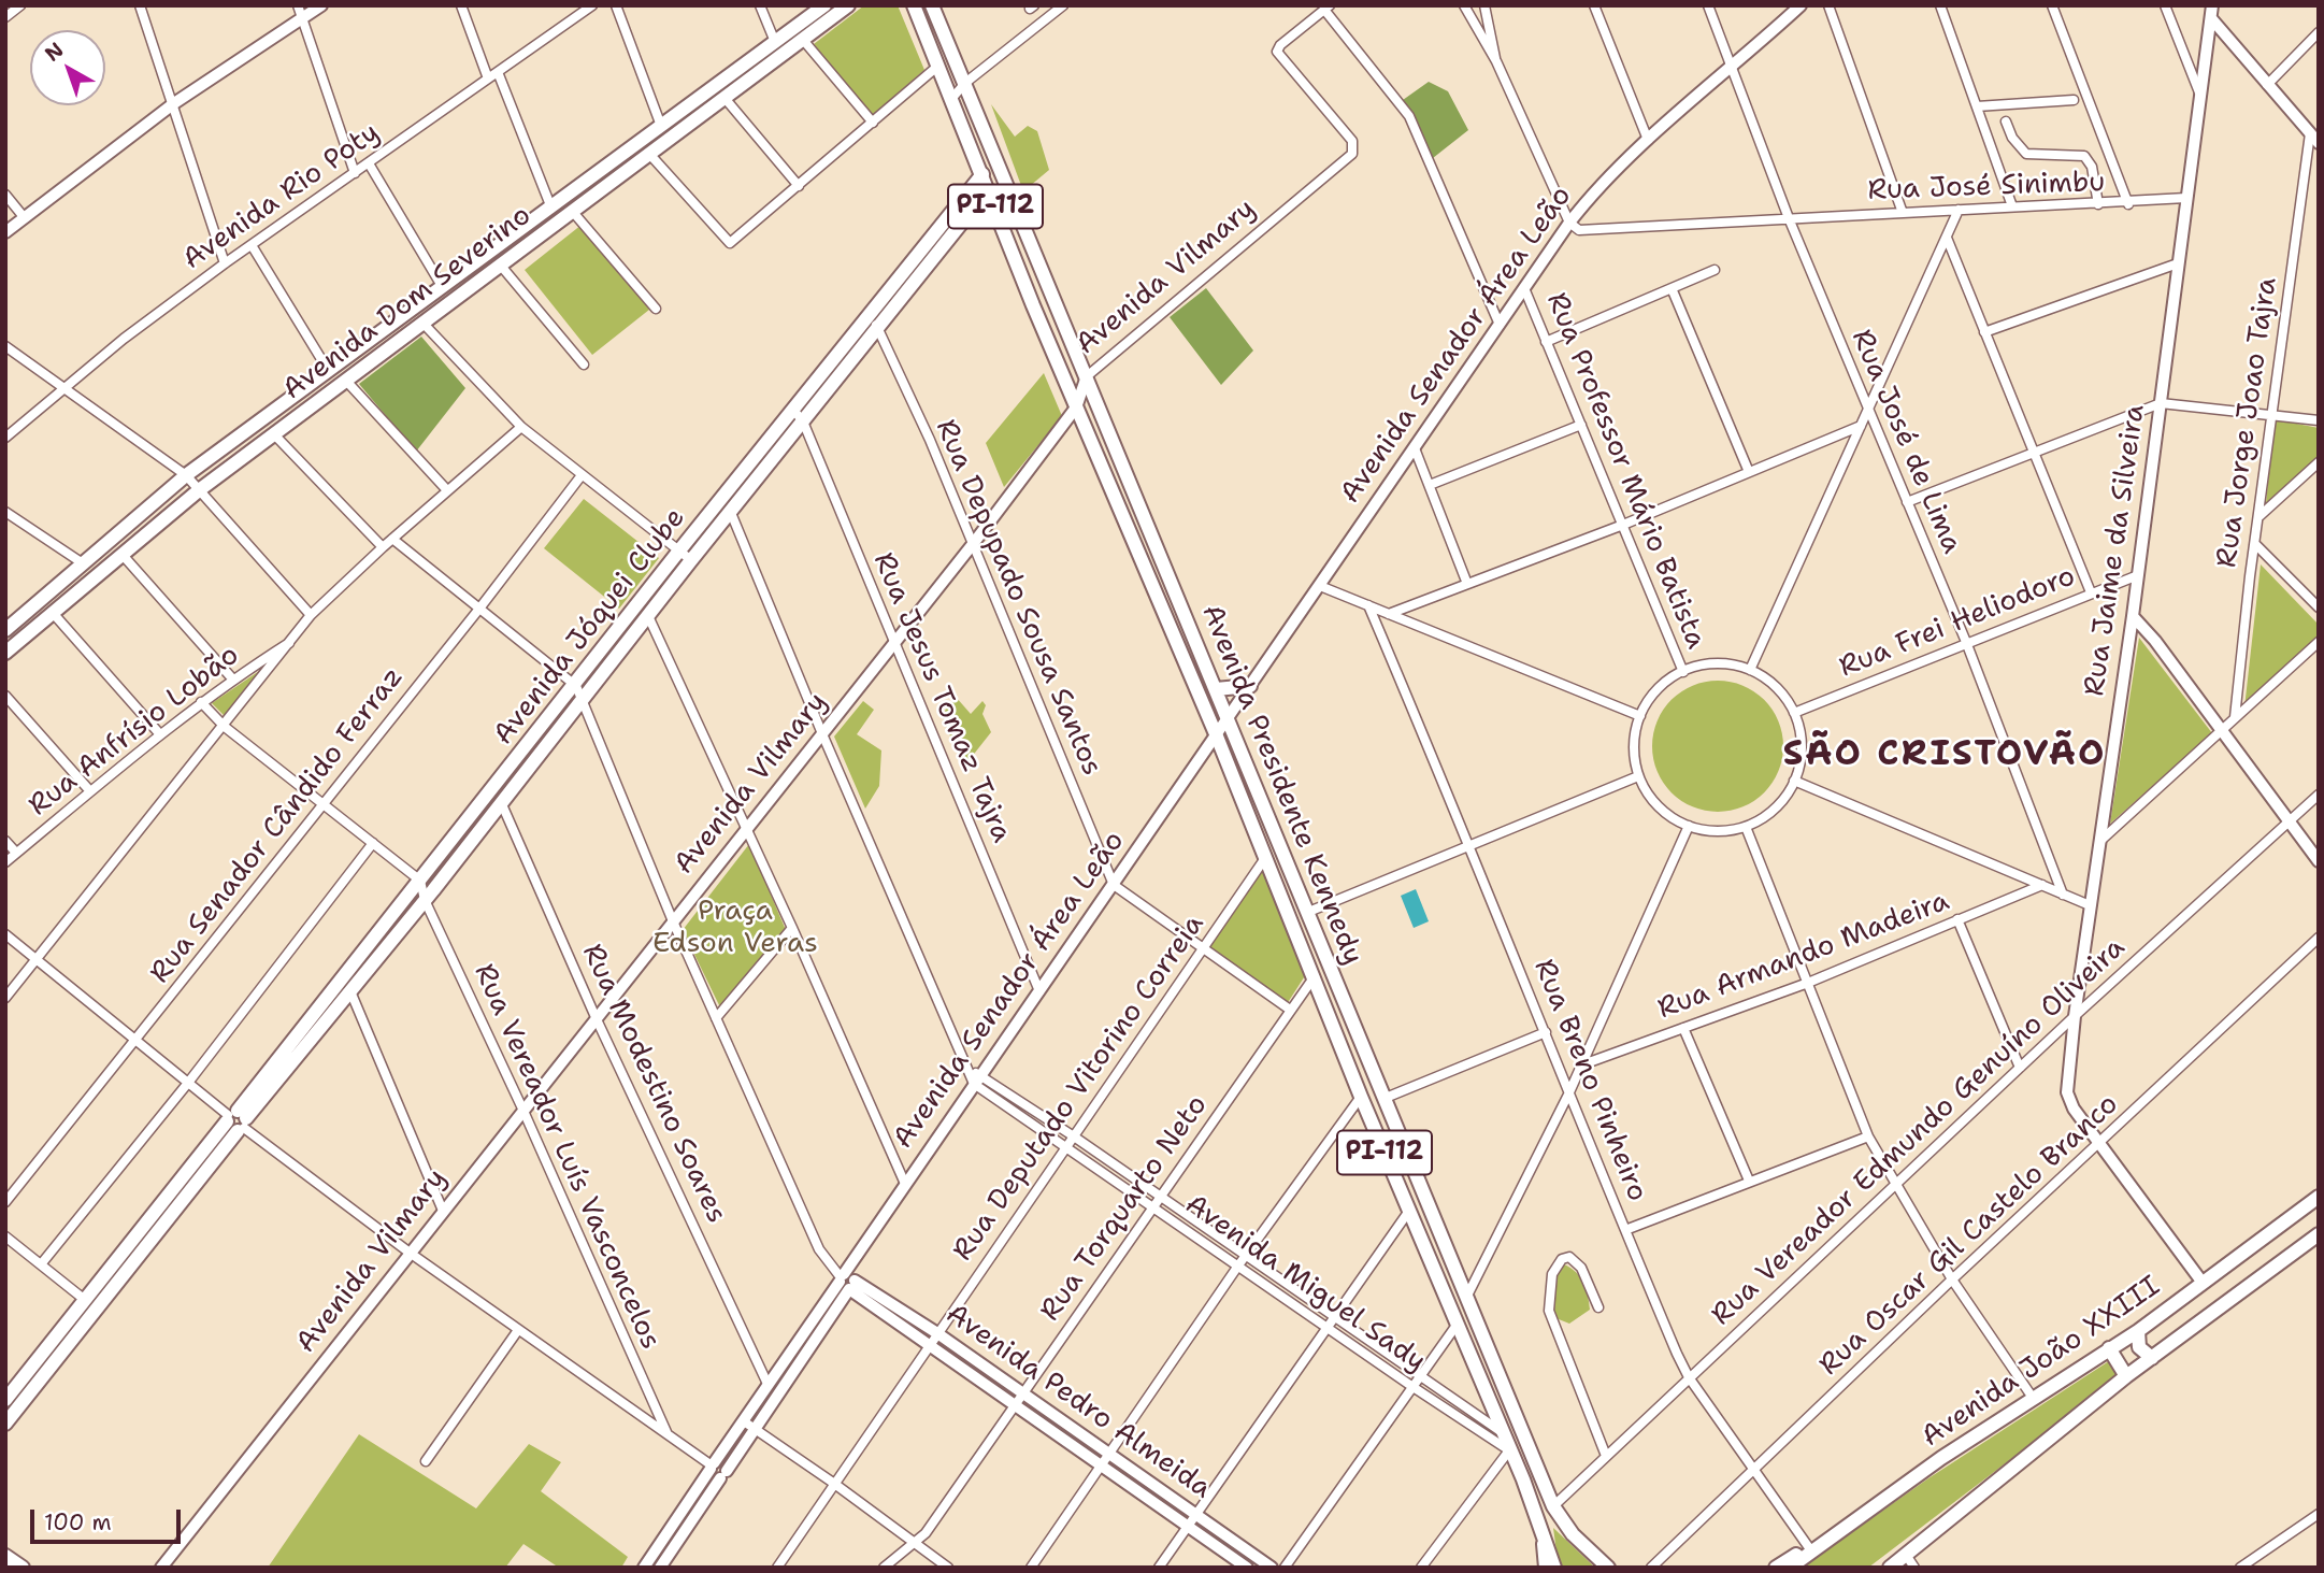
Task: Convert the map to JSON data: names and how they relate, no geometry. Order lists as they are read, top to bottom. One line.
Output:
{"streets":{"main road":["PI-112","Avenida Dom Severino","Avenida Jóquei Clube","Avenida Presidente Kennedy","Avenida João XXIII"],"street":["Rua José Sinimbu","Avenida Rio Poty","Avenida Vilmary","Avenida Senador Área Leão","Rua Jorge Joao Tajra","Rua José de Lima","Rua Professor Mário Batista","Rua Jaime da Silveira","Rua Depupado Sousa Santos","Rua Frei Heliodoro","Rua Jesus Tomaz Tajra","Rua Anfrísio Lobão","Rua Senador Cândido Ferraz","Rua Armando Madeira","Rua Breno Pinheiro","Rua Modestino Soares","Rua Deputado Vitorino Correia","Rua Vereador Edmundo Genuíno Oliveira","Rua Vereador Luís Vasconcelos","Rua Torquarto Neto","Rua Oscar Gil Castelo Branco","Avenida Miguel Sady","Avenida Pedro Almeida"]},"crossings":[["Rua José Sinimbu","Avenida Senador Área Leão"],["Rua José Sinimbu","Rua José de Lima"],["Rua José Sinimbu","Rua Jaime da Silveira"],["Avenida Vilmary","Rua Depupado Sousa Santos"],["Avenida Vilmary","Rua Jesus Tomaz Tajra"],["Avenida Vilmary","Avenida Presidente Kennedy"],["Avenida Vilmary","Rua Modestino Soares"],["Avenida Vilmary","Rua Vereador Luís Vasconcelos"],["Avenida Vilmary","Avenida Pedro Almeida"],["Avenida Senador Área Leão","Rua José de Lima"],["Avenida Senador Área Leão","Rua Professor Mário Batista"],["Avenida Senador Área Leão","Rua Depupado Sousa Santos"],["Avenida Senador Área Leão","Rua Jesus Tomaz Tajra"],["Avenida Senador Área Leão","Avenida Presidente Kennedy"],["Avenida Senador Área Leão","Rua Modestino Soares"],["Avenida Senador Área Leão","Avenida Miguel Sady"],["Avenida Senador Área Leão","Avenida Pedro Almeida"],["Rua José de Lima","Rua Frei Heliodoro"],["Rua Professor Mário Batista","Rua Frei Heliodoro"],["Rua Jaime da Silveira","Rua Frei Heliodoro"],["Rua Jaime da Silveira","Rua Vereador Edmundo Genuíno Oliveira"],["Rua Jaime da Silveira","Rua Oscar Gil Castelo Branco"],["Rua Jaime da Silveira","Avenida João XXIII"],["Rua Depupado Sousa Santos","Avenida Jóquei Clube"],["Avenida Jóquei Clube","Rua Jesus Tomaz Tajra"],["Avenida Jóquei Clube","Avenida Presidente Kennedy"],["Avenida Jóquei Clube","Rua Modestino Soares"],["Avenida Jóquei Clube","Rua Vereador Luís Vasconcelos"],["Avenida Jóquei Clube","Avenida Pedro Almeida"],["Avenida Presidente Kennedy","Rua Deputado Vitorino Correia"],["Avenida Presidente Kennedy","Rua Vereador Edmundo Genuíno Oliveira"],["Avenida Presidente Kennedy","Rua Torquarto Neto"],["Avenida Presidente Kennedy","Avenida Miguel Sady"],["Rua Breno Pinheiro","Rua Vereador Edmundo Genuíno Oliveira"],["Rua Breno Pinheiro","Rua Oscar Gil Castelo Branco"],["Rua Breno Pinheiro","Avenida João XXIII"],["Rua Deputado Vitorino Correia","Avenida Miguel Sady"],["Rua Deputado Vitorino Correia","Avenida Pedro Almeida"],["Rua Torquarto Neto","Avenida Miguel Sady"],["Rua Torquarto Neto","Avenida Pedro Almeida"]],"districts":["SÃO CRISTOVÃO"],"parks":["Praça Edson Veras"],"scale_bar":"100 m","north":"top left"}
